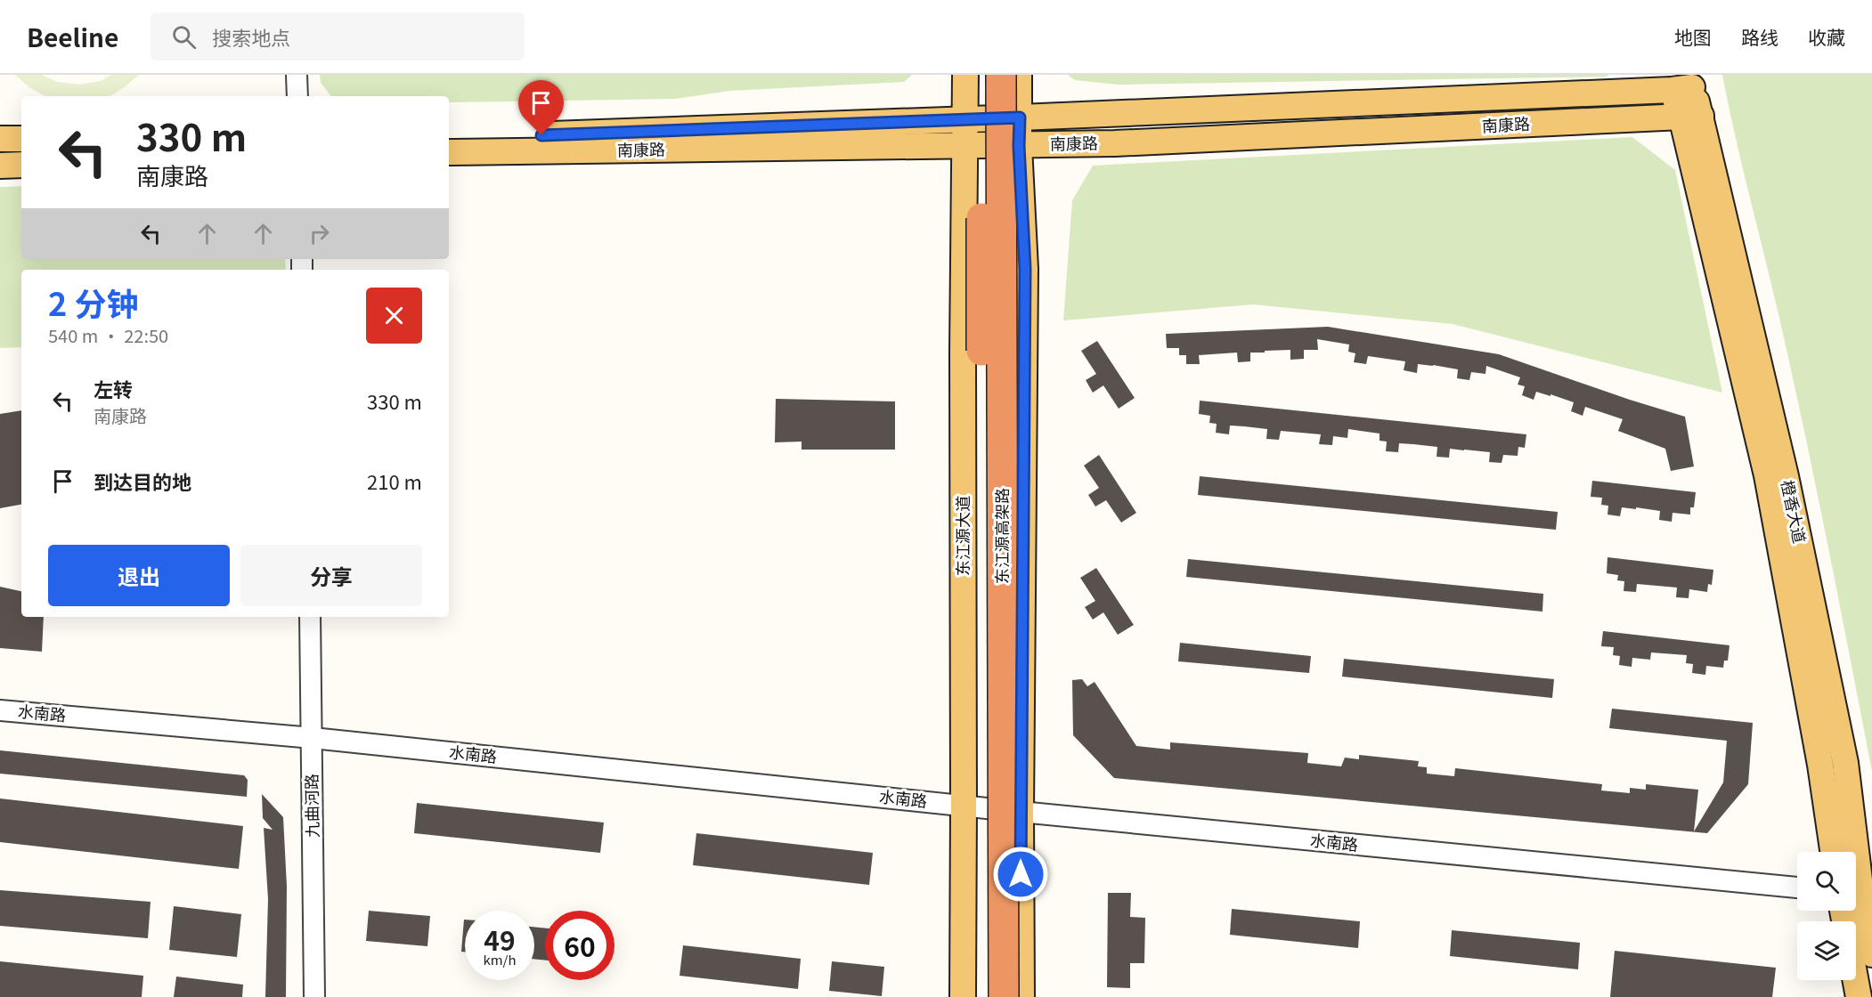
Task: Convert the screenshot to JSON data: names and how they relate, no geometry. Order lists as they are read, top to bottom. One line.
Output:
{"streets":{"highway":["东江源高架路"],"main road":["南康路","橙香大道","东江源大道"],"street":["水南路","九曲河路"]},"crossings":[["南康路","橙香大道"],["南康路","东江源大道"],["东江源大道","水南路"],["水南路","九曲河路"]],"page":{"header":"Beeline","search":"搜索地点","nav":["地图","路线","收藏"],"turn":["330 m","南康路"],"heading":["2 分钟","540 m · 22:50"],"list":[{"name":"左转","note":"南康路","value":"330 m"},{"name":"到达目的地","value":"210 m"}],"buttons":["退出","分享"],"speed":"49 km/h","limit":"60"}}
